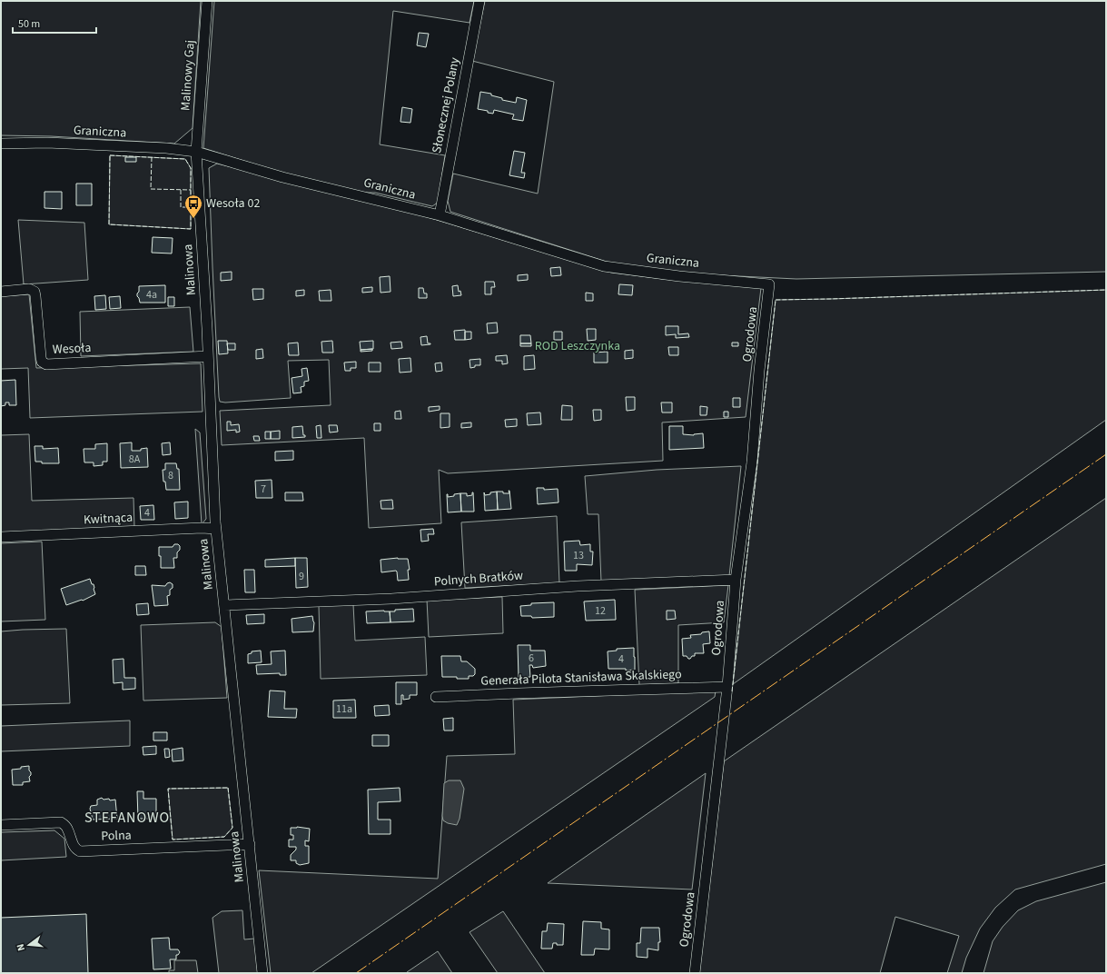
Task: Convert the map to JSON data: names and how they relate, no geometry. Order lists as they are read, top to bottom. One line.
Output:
{"streets":{"street":["Malinowy Gaj","Słonecznej Polany","Graniczna","Malinowa","Ogrodowa","Wesoła","Kwitnąca","Polnych Bratków","Generała Pilota Stanisława Skalskiego","Polna"]},"crossings":[["Malinowy Gaj","Graniczna"],["Malinowy Gaj","Malinowa"],["Słonecznej Polany","Graniczna"],["Graniczna","Malinowa"],["Graniczna","Ogrodowa"],["Malinowa","Wesoła"],["Malinowa","Kwitnąca"],["Malinowa","Polnych Bratków"],["Malinowa","Polna"],["Ogrodowa","Polnych Bratków"],["Ogrodowa","Generała Pilota Stanisława Skalskiego"]],"districts":["STEFANOWO"],"parks":["ROD Leszczynka"],"places":{"bus stop":["Wesoła 02"]},"house_numbers":["4a","8A","8","7","4","13","9","12","6","4","11a"],"scale_bar":"50 m","north":"left"}
